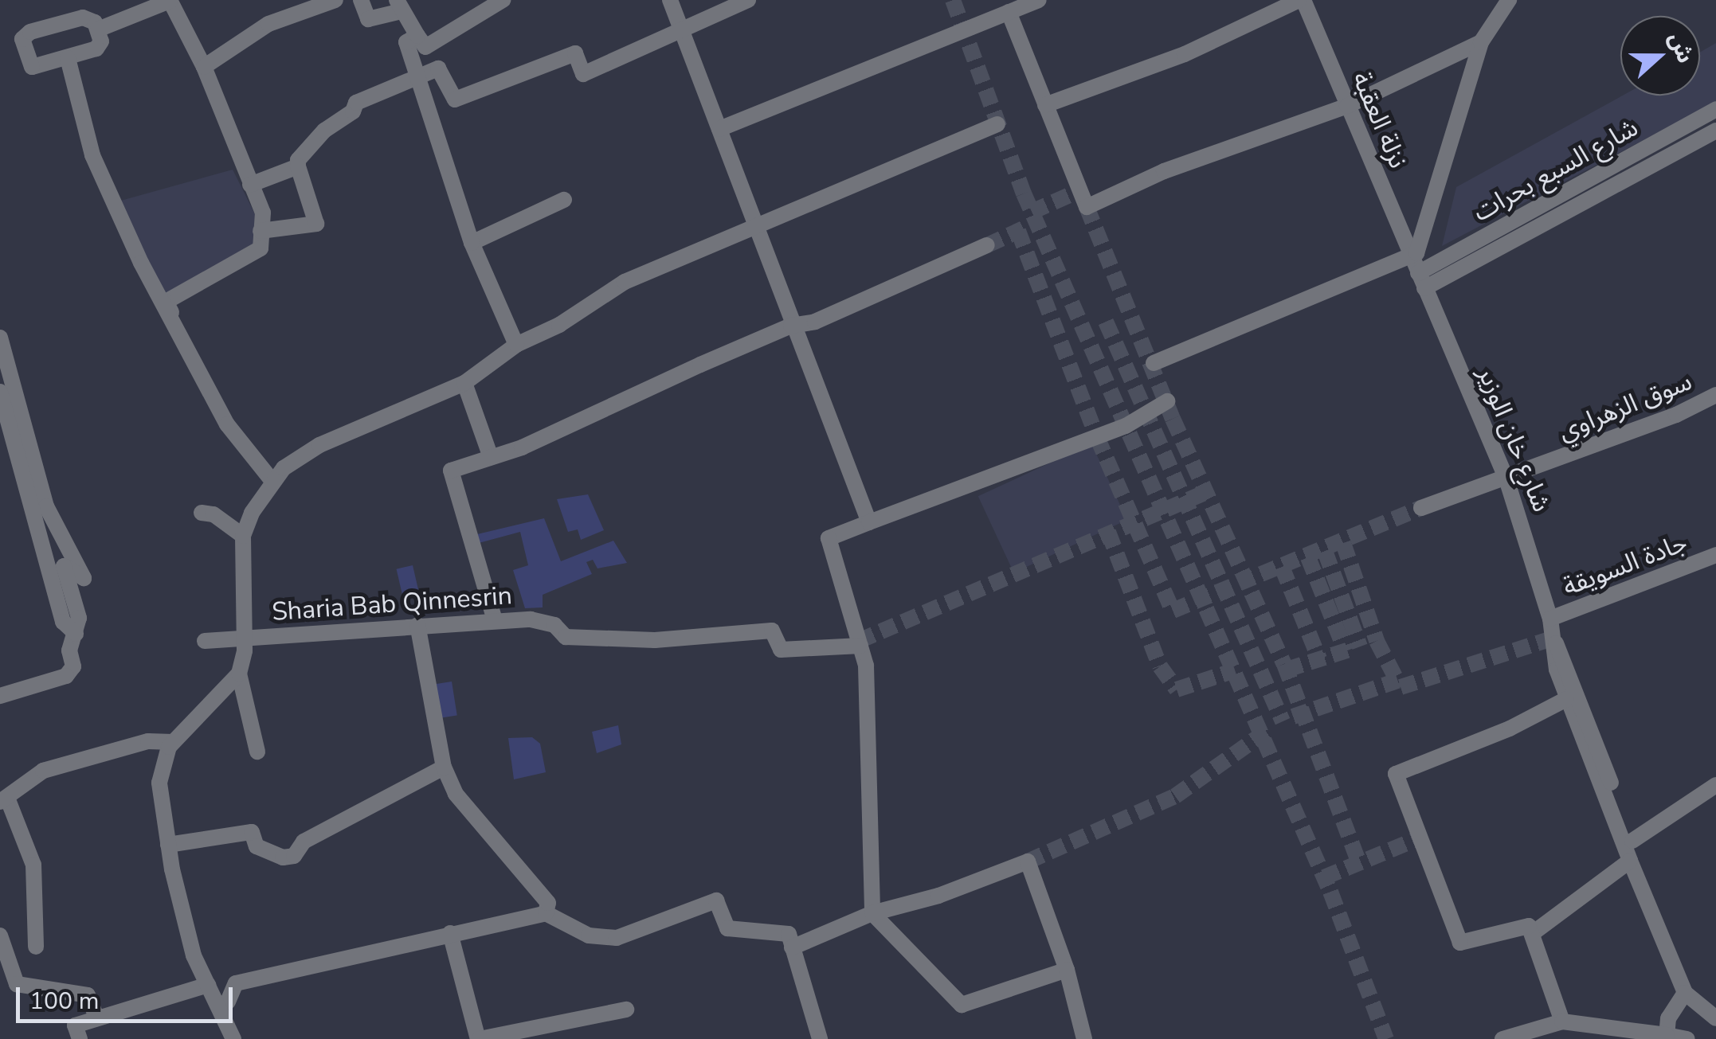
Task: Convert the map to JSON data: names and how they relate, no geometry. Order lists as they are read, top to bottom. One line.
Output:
{"streets":{"street":["نزلة العقبة","شارع السبع بحرات","سوق الزهراوي","شارع خان الوزير","جادة السويقة","Sharia Bab Qinnesrin"]},"crossings":[["نزلة العقبة","شارع السبع بحرات"],["نزلة العقبة","شارع خان الوزير"],["شارع السبع بحرات","شارع خان الوزير"],["سوق الزهراوي","شارع خان الوزير"],["شارع خان الوزير","جادة السويقة"]],"scale_bar":"100 m","north":"right"}
